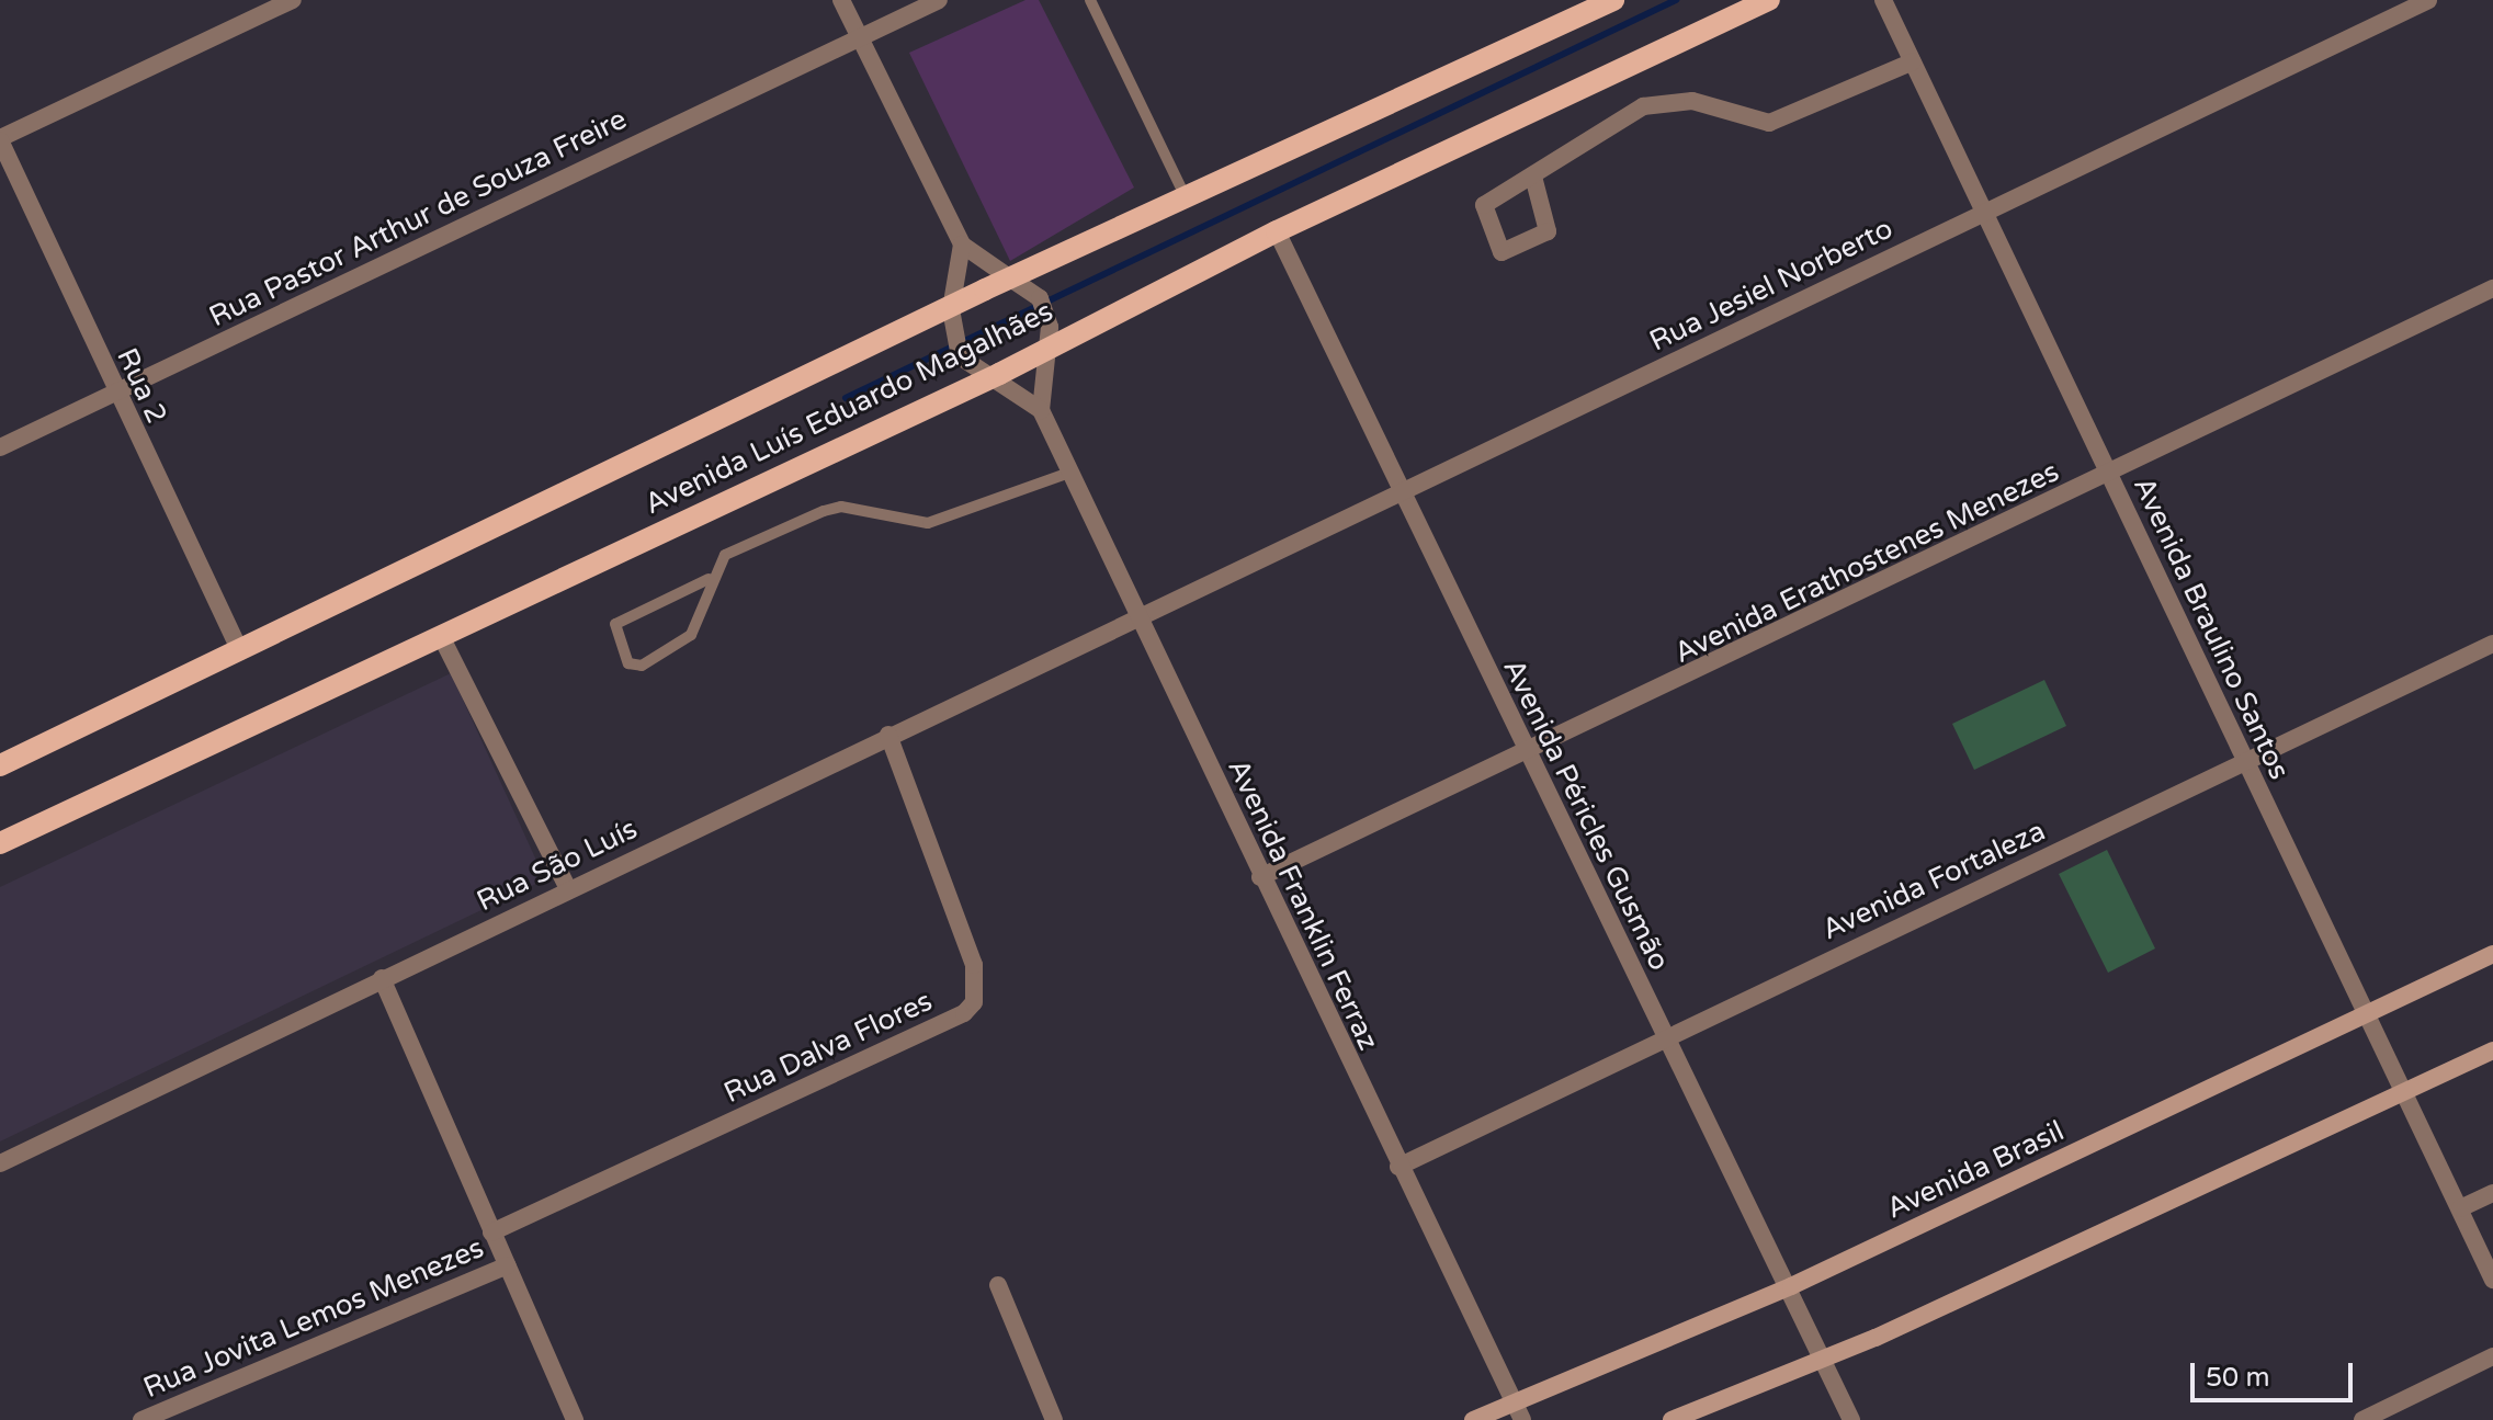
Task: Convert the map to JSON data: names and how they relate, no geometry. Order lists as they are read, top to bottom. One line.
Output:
{"streets":{"main road":["Avenida Luís Eduardo Magalhães","Avenida Brasil"],"street":["Rua Pastor Arthur de Souza Freire","Rua Jesiel Norberto","Rua 2","Avenida Erathostenes Menezes","Avenida Braulino Santos","Avenida Péricles Gusmão","Rua São Luís","Avenida Fortaleza","Avenida Franklin Ferraz","Rua Dalva Flores","Rua Jovita Lemos Menezes"]},"crossings":[["Rua Pastor Arthur de Souza Freire","Rua 2"],["Rua Jesiel Norberto","Avenida Braulino Santos"],["Rua Jesiel Norberto","Avenida Péricles Gusmão"],["Rua Jesiel Norberto","Rua São Luís"],["Rua Jesiel Norberto","Avenida Franklin Ferraz"],["Rua 2","Avenida Luís Eduardo Magalhães"],["Avenida Luís Eduardo Magalhães","Avenida Péricles Gusmão"],["Avenida Erathostenes Menezes","Avenida Braulino Santos"],["Avenida Erathostenes Menezes","Avenida Péricles Gusmão"],["Avenida Erathostenes Menezes","Avenida Franklin Ferraz"],["Avenida Braulino Santos","Avenida Fortaleza"],["Avenida Braulino Santos","Avenida Brasil"],["Avenida Péricles Gusmão","Avenida Fortaleza"],["Avenida Péricles Gusmão","Avenida Brasil"],["Rua São Luís","Avenida Franklin Ferraz"],["Rua São Luís","Rua Dalva Flores"],["Avenida Fortaleza","Avenida Franklin Ferraz"],["Avenida Franklin Ferraz","Avenida Brasil"]],"scale_bar":"50 m"}
